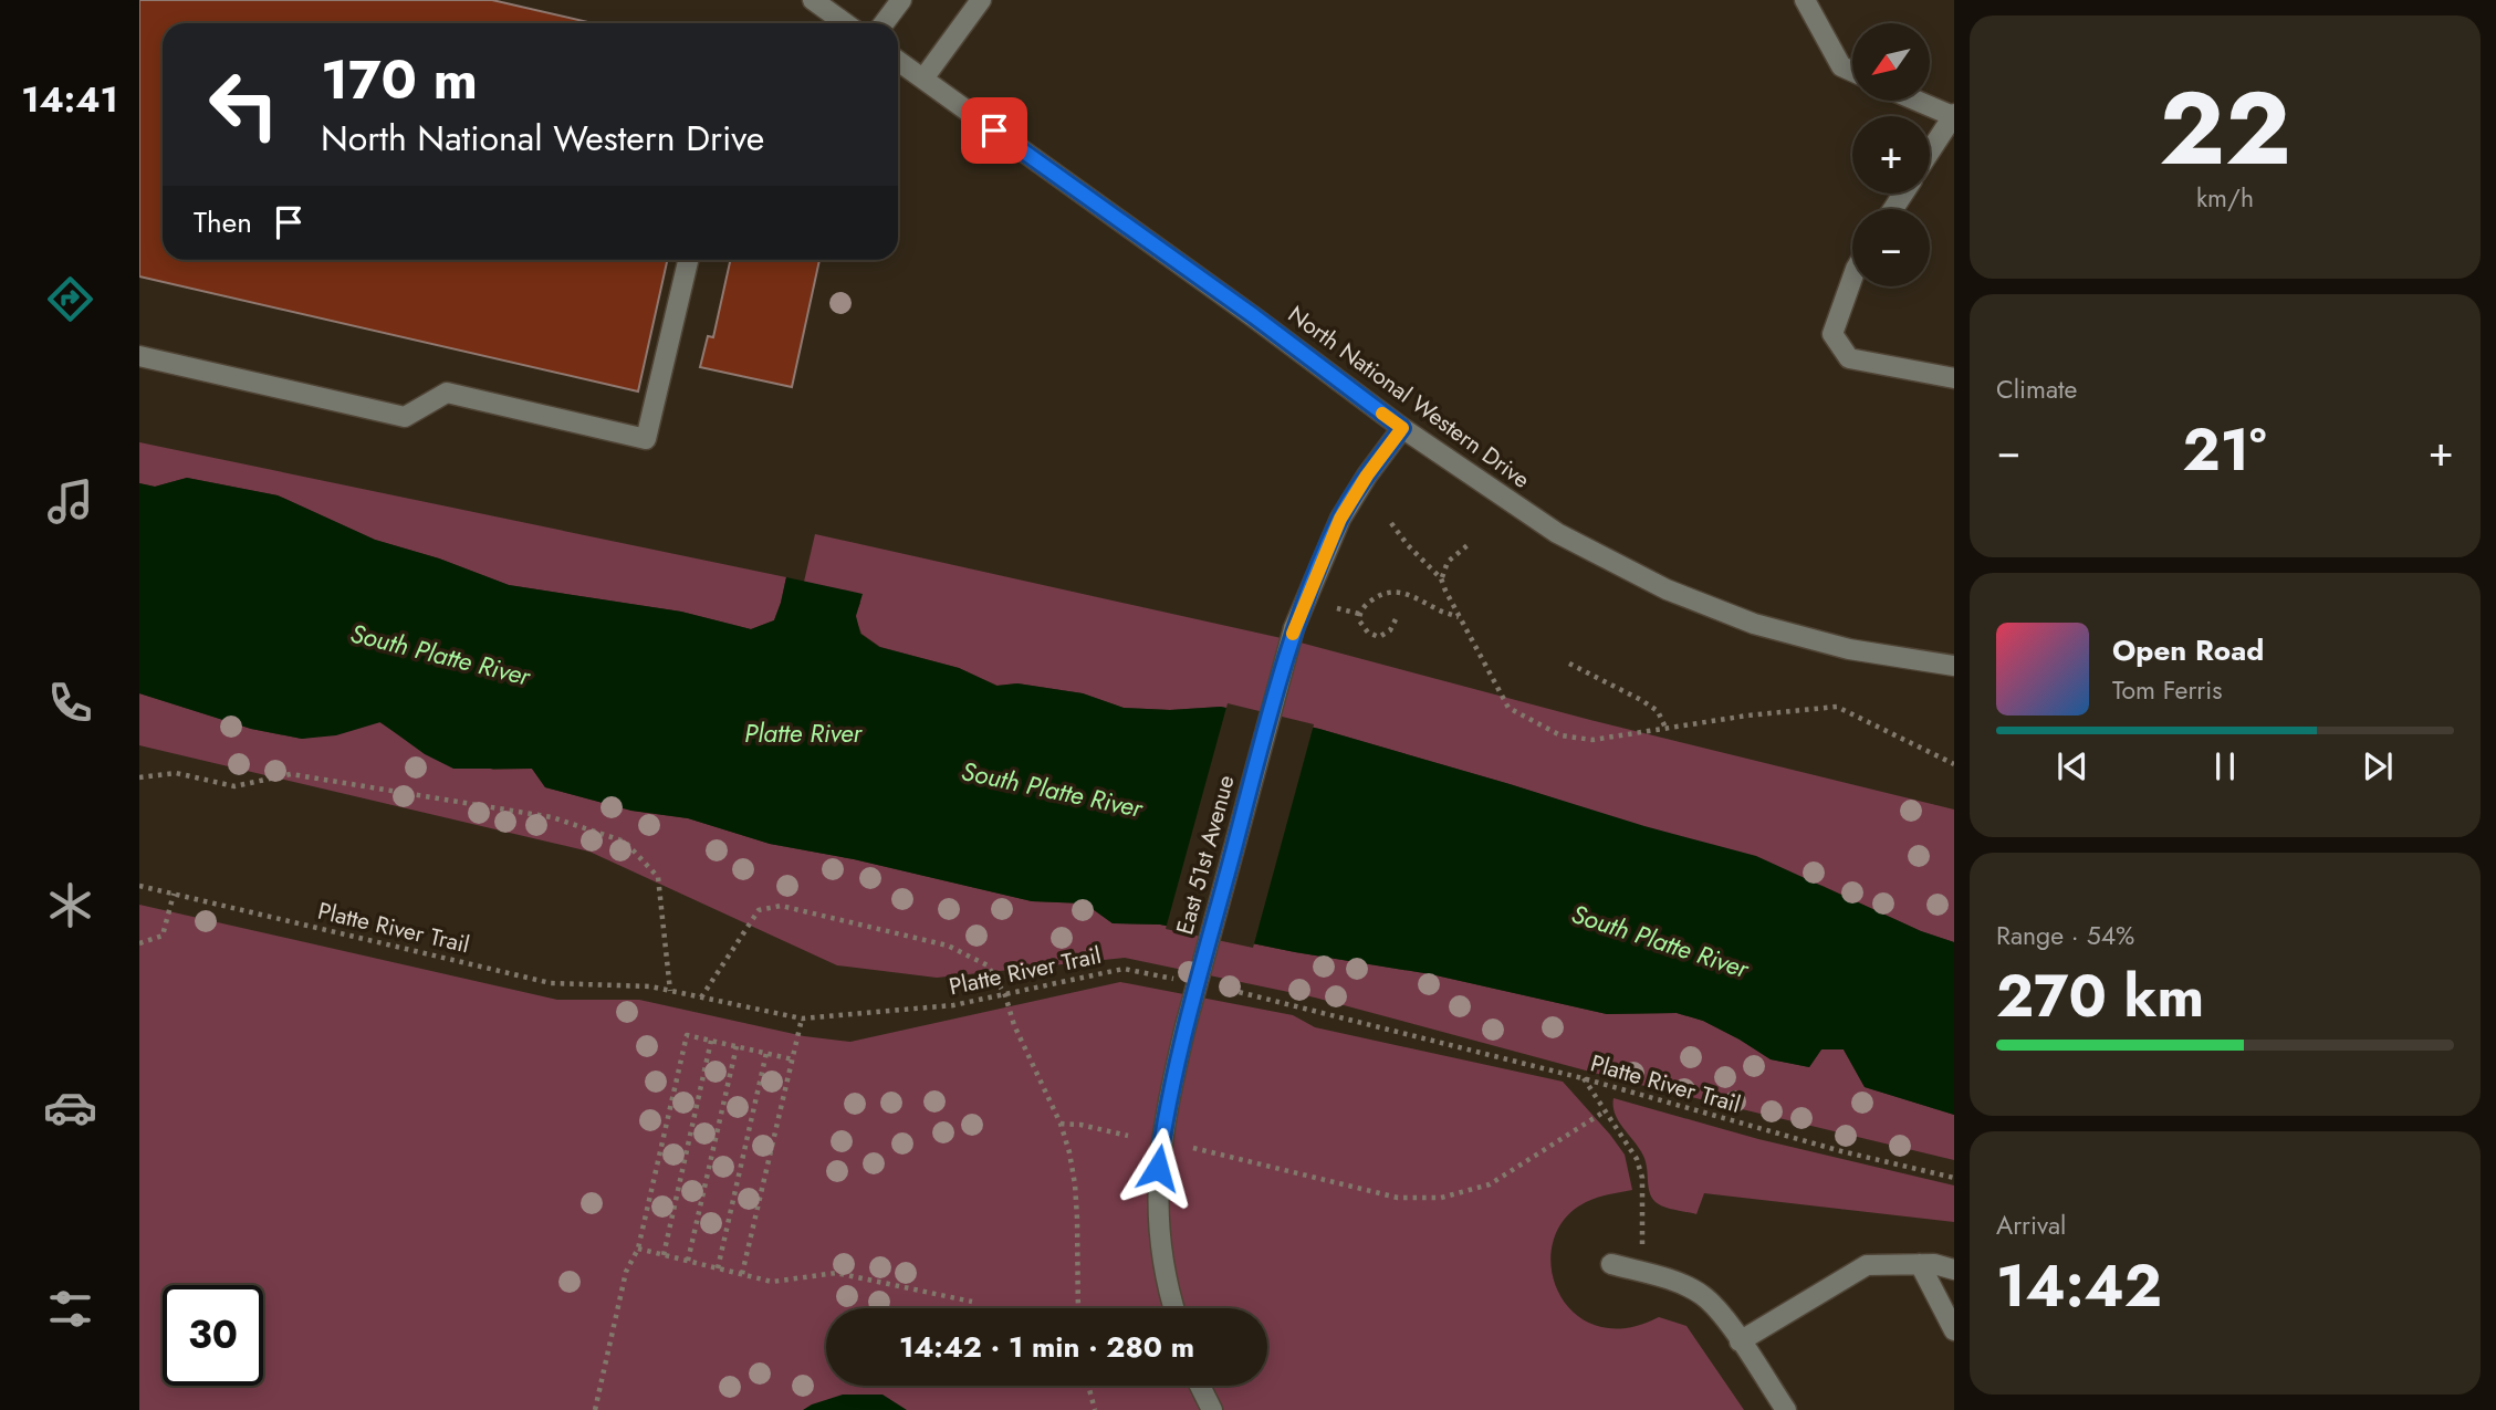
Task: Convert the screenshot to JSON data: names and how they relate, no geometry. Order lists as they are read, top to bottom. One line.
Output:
{"streets":{"street":["North National Western Drive","East 51st Avenue"],"path":["Platte River Trail"]},"crossings":[["North National Western Drive","East 51st Avenue"]],"water":["South Platte River","Platte River"],"north":"bottom left","page":{"tabs":"14:41","tile":[["22","km/h"],"Climate",["Range · 54%","270 km"],["Arrival","14:42"]],"map_buttons":["+","−"],"turn":["170 m","North National Western Drive"],"then":"Then","heat":["−","21°","+"],"song":["Open Road","Tom Ferris"],"limit":"30","trip":"14:42 · 1 min · 280 m"}}
